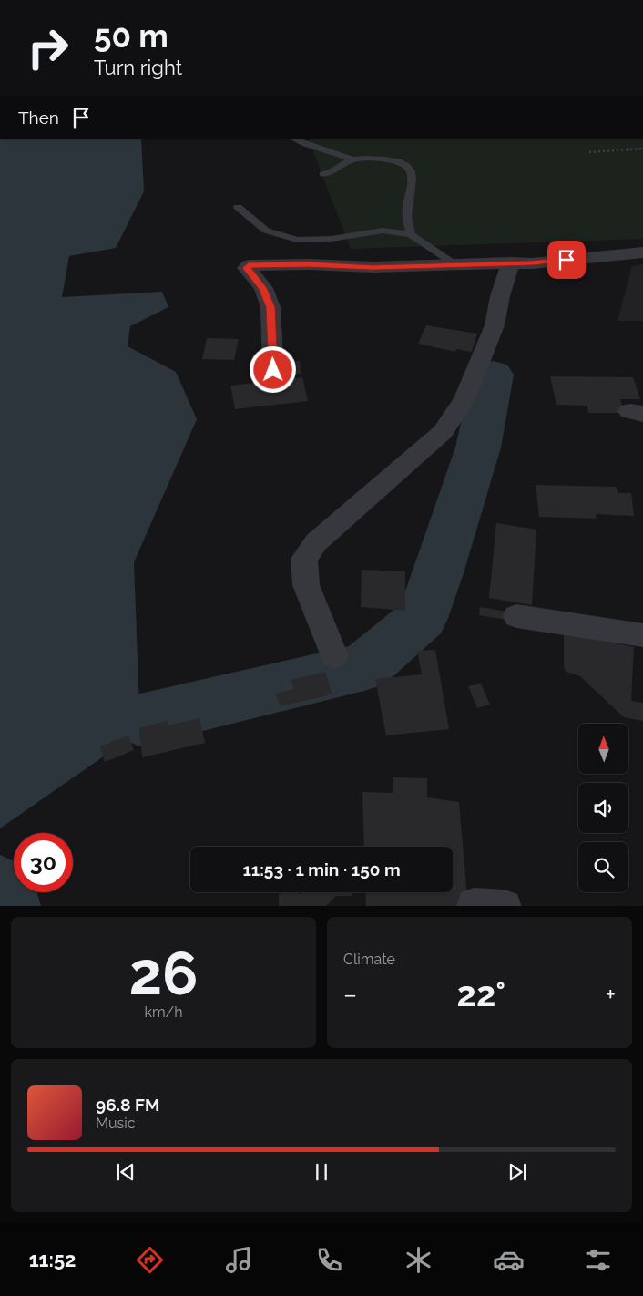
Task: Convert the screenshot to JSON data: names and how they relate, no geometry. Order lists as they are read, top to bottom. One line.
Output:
{"north":"top","page":{"turn":["50 m","Turn right"],"then":"Then","limit":"30","trip":"11:53 · 1 min · 150 m","tile":[["26","km/h"],"Climate"],"heat":["−","22°","+"],"song":["96.8 FM","Music"],"tabs":"11:52"}}
